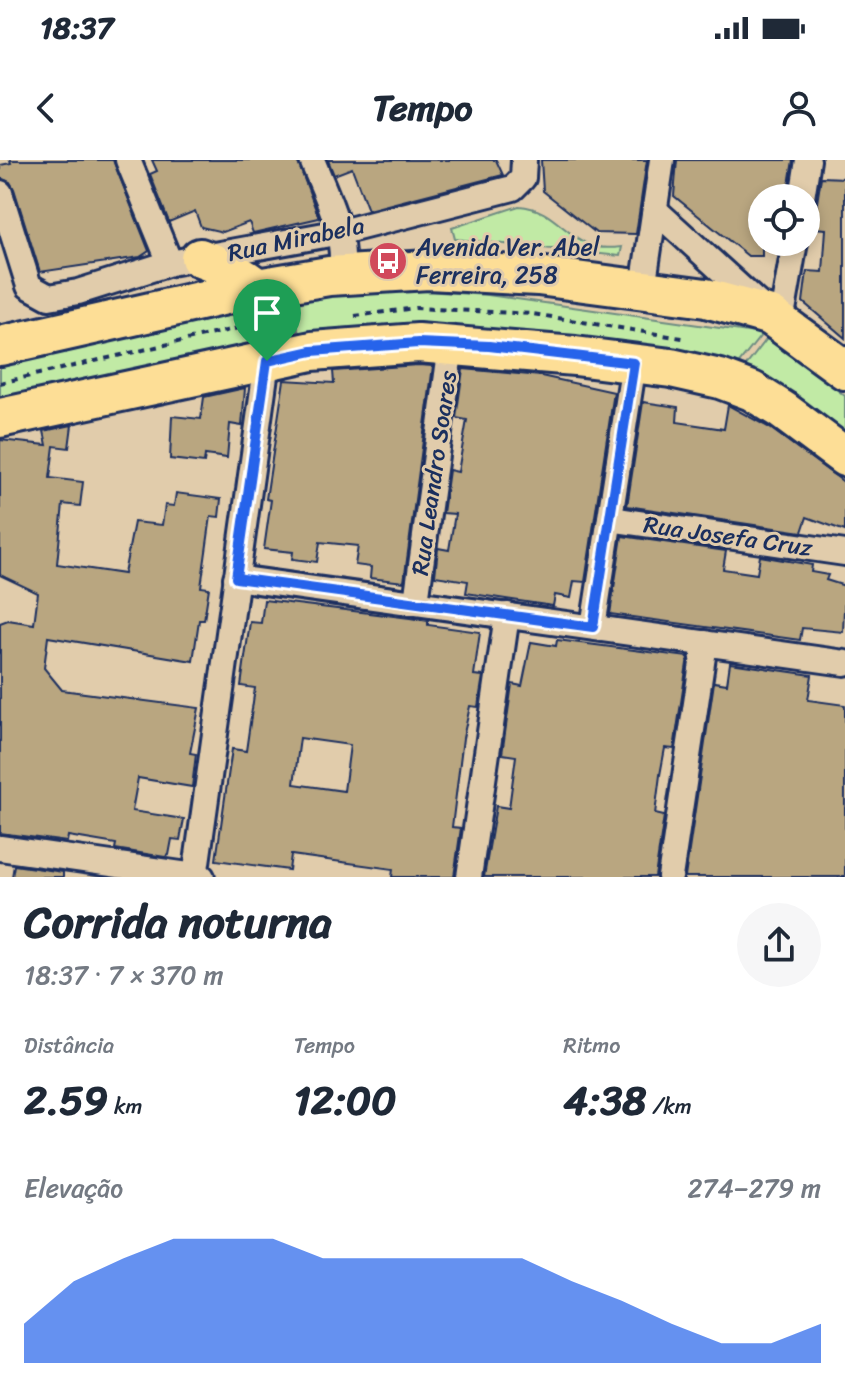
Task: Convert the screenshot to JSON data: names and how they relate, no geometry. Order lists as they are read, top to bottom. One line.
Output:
{"streets":{"street":["Rua Mirabela","Rua Leandro Soares","Rua Josefa Cruz"]},"places":{"bus stop":["Avenida Ver. Abel Ferreira, 258"]},"page":{"status":"18:37","header":"Tempo","heading":["Corrida noturna","18:37 · 7 × 370 m"],"stats":[["Distância","2.59 km"],["Tempo","12:00"],["Ritmo","4:38 /km"]],"chart":["Elevação","274–279 m"]}}
